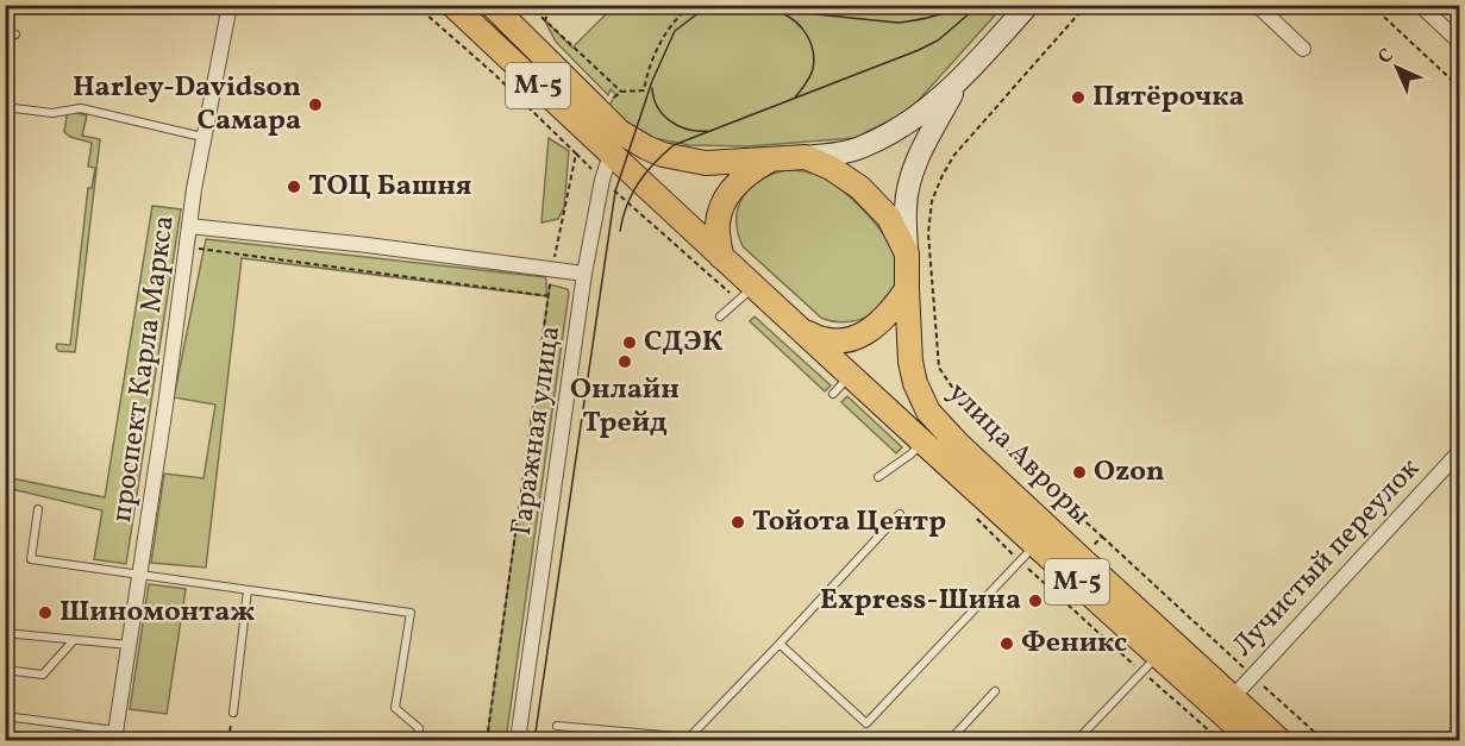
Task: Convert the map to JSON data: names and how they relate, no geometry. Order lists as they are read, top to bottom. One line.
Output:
{"streets":{"main road":["М-5","улица Авроры"],"street":["проспект Карла Маркса","Гаражная улица","Лучистый переулок"]},"crossings":[["Гаражная улица","улица Авроры"],["улица Авроры","Лучистый переулок"]],"places":["Пятёрочка","Harley-Davidson Самара","ТОЦ Башня","СДЭК","Онлайн Трейд","Ozon","Тойота Центр","Express-Шина","Шиномонтаж","Феникс"],"north":"top left"}
